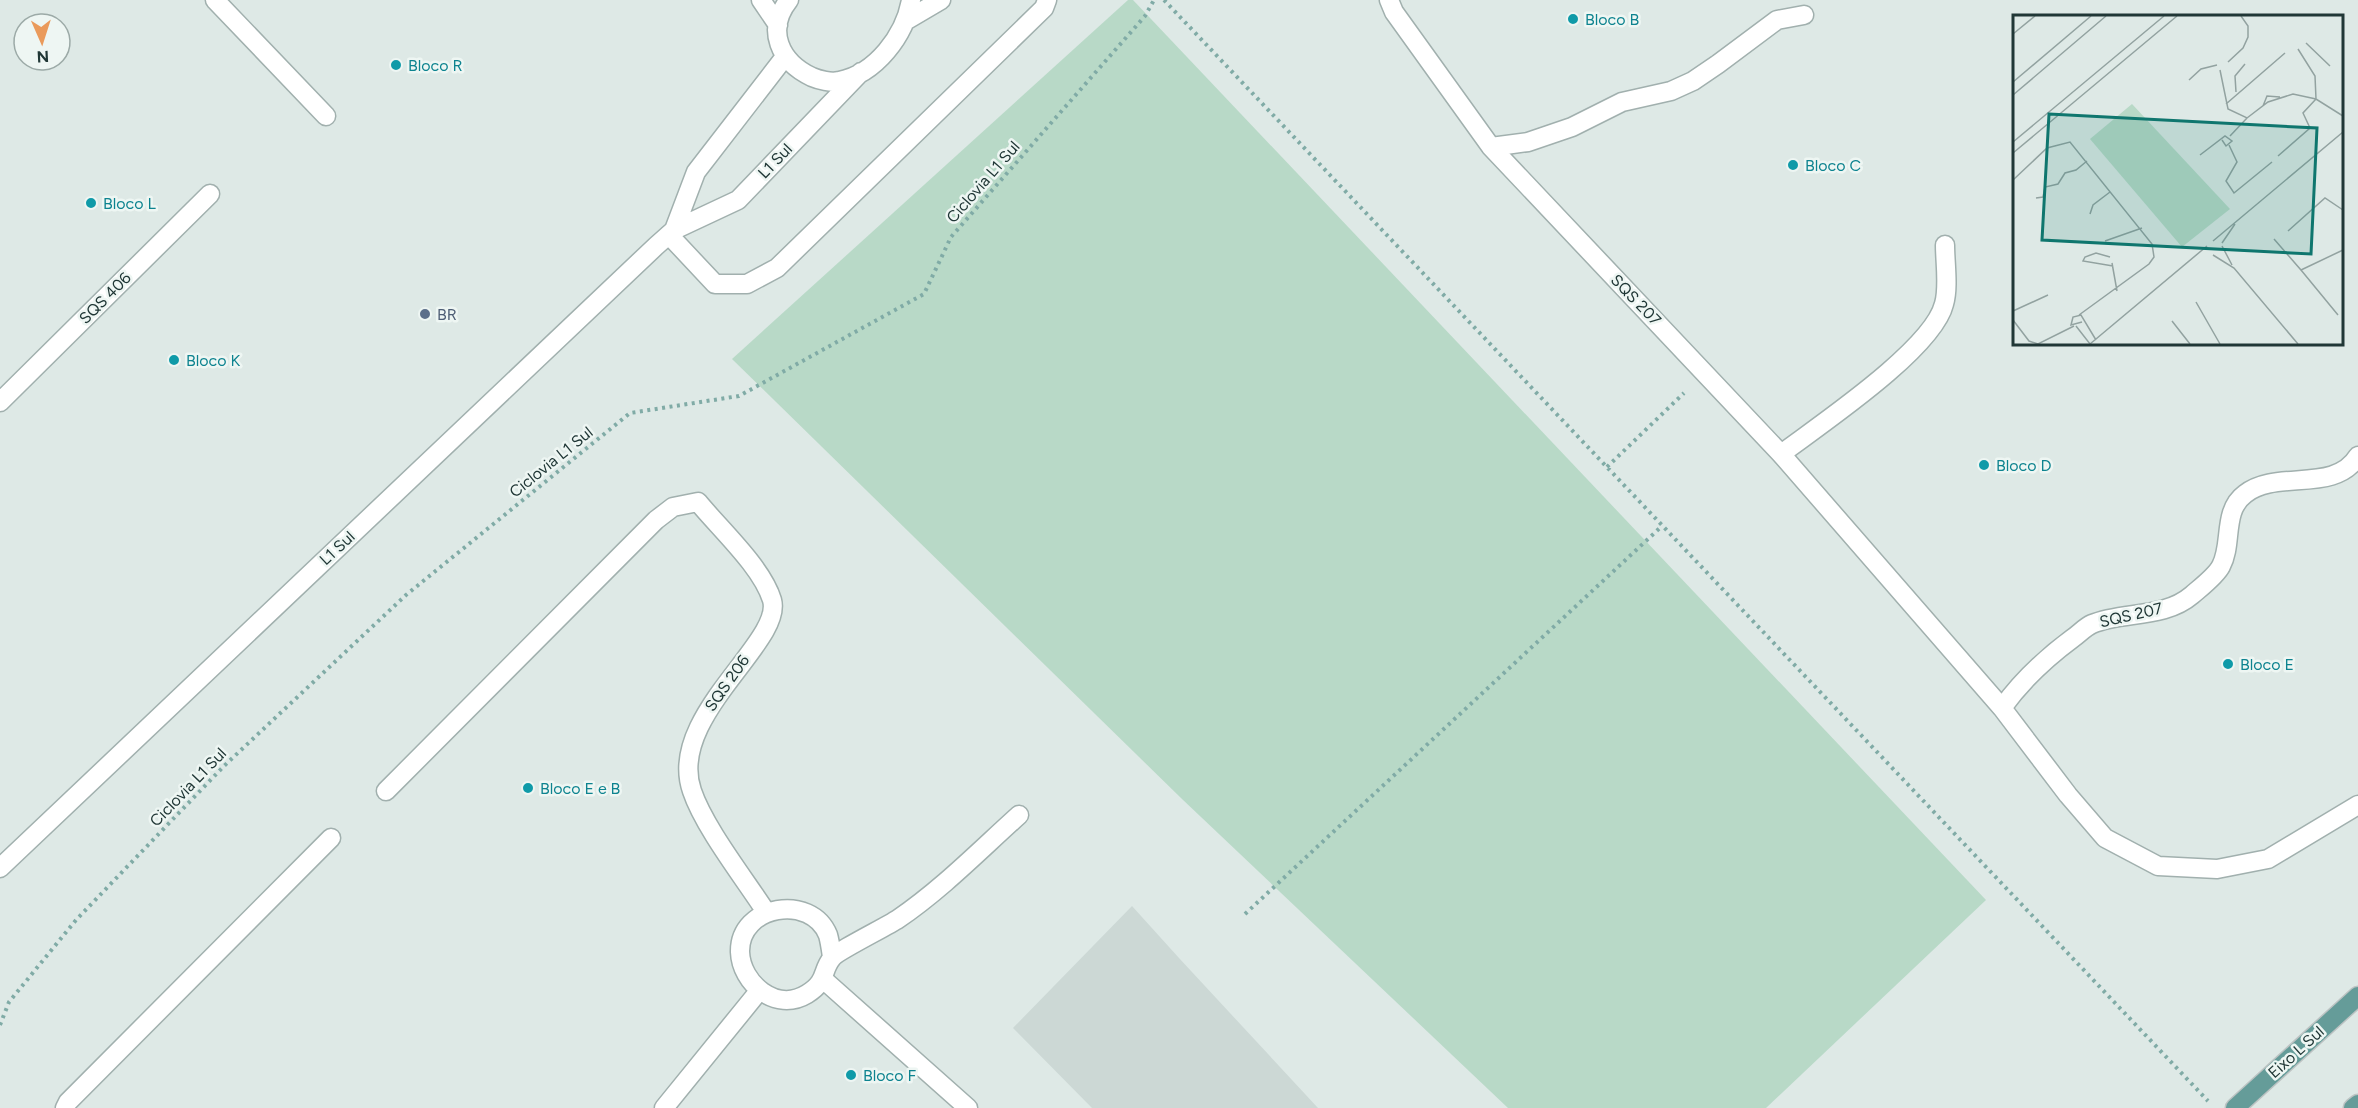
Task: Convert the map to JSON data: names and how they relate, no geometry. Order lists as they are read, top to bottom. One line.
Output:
{"streets":{"main road":["Eixo L Sul"],"street":["L1 Sul","SQS 406","SQS 207","SQS 206"],"path":["Ciclovia L1 Sul"]},"places":["Bloco B","Bloco R","Bloco C","Bloco L","BR","Bloco K","Bloco D","Bloco E","Bloco E e B","Bloco F"],"north":"bottom"}
